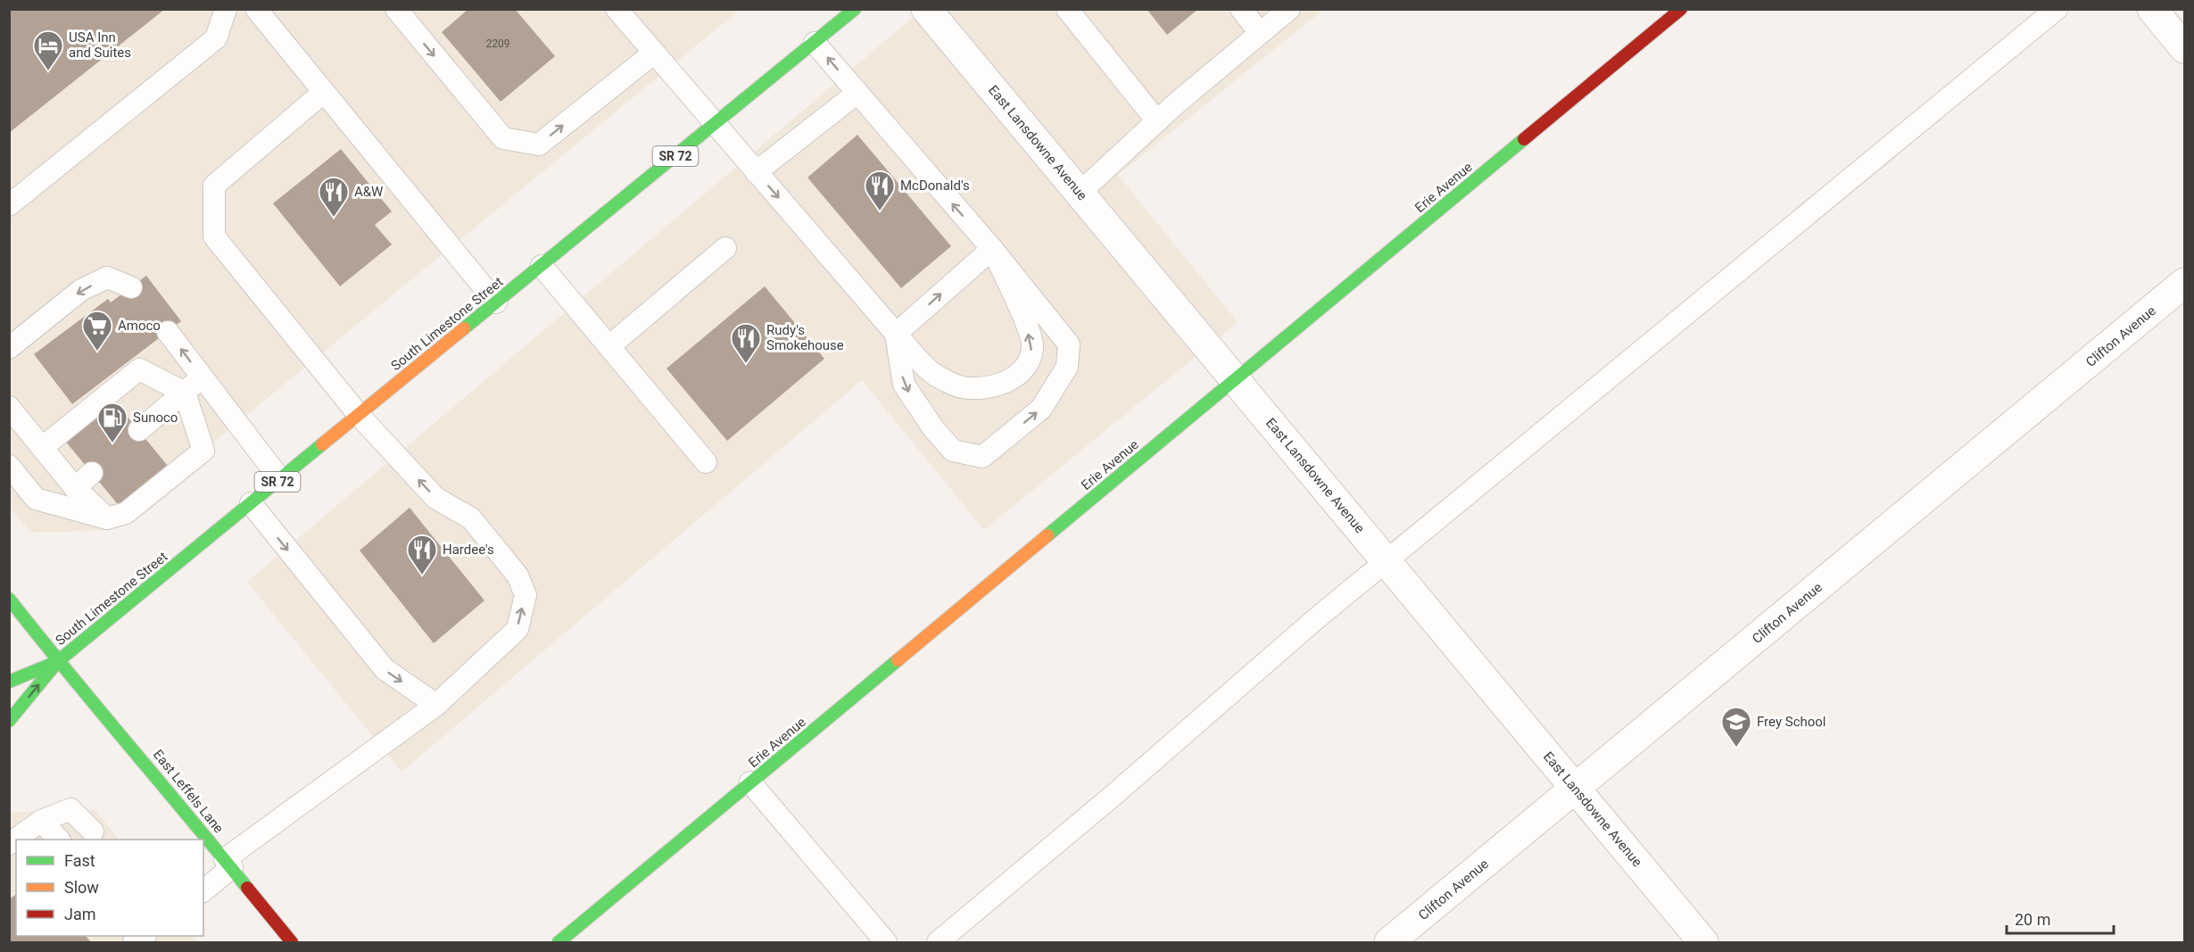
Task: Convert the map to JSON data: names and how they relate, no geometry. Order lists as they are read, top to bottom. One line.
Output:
{"streets":{"main road":["SR 72","Erie Avenue","South Limestone Street","East Leffels Lane"],"street":["East Lansdowne Avenue","Clifton Avenue"]},"crossings":[["East Lansdowne Avenue","Erie Avenue"],["East Lansdowne Avenue","Clifton Avenue"],["South Limestone Street","East Leffels Lane"]],"places":{"hotel":["USA Inn and Suites"],"restaurant":["McDonald's","A&W","Rudy's Smokehouse","Hardee's"],"supermarket":["Amoco"],"fuel station":["Sunoco"],"school or university":["Frey School"]},"house_numbers":["2209"],"legend":["Fast","Slow","Jam"],"scale_bar":"20 m"}
